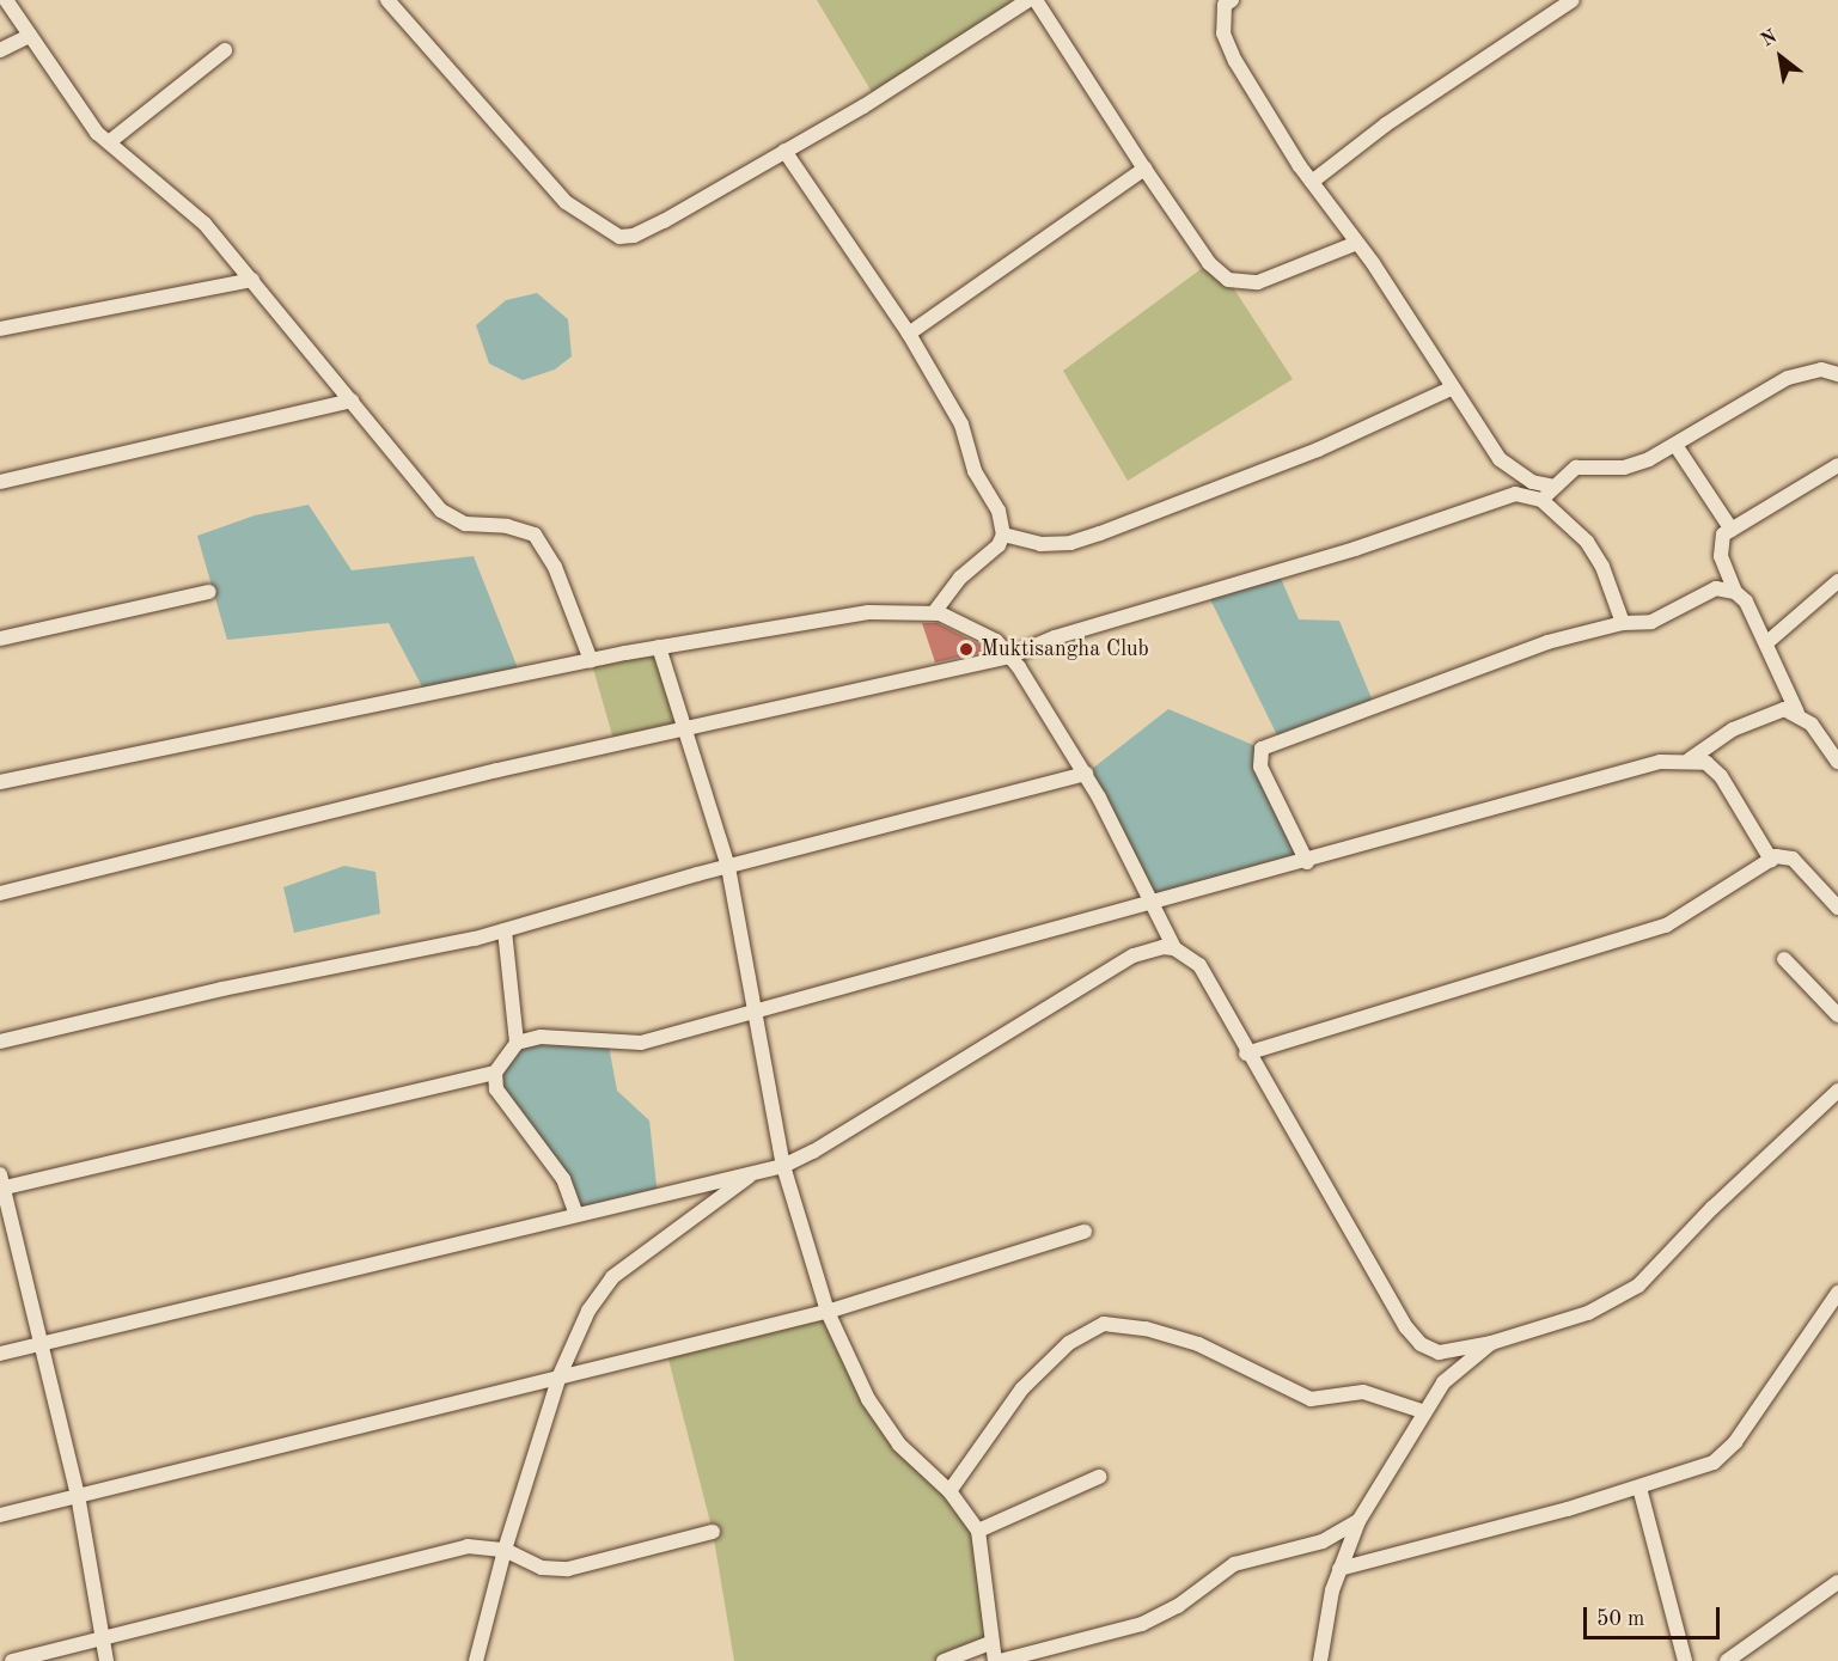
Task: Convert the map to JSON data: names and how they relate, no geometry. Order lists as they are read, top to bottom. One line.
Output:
{"places":["Muktisangha Club"],"scale_bar":"50 m","north":"top left"}
